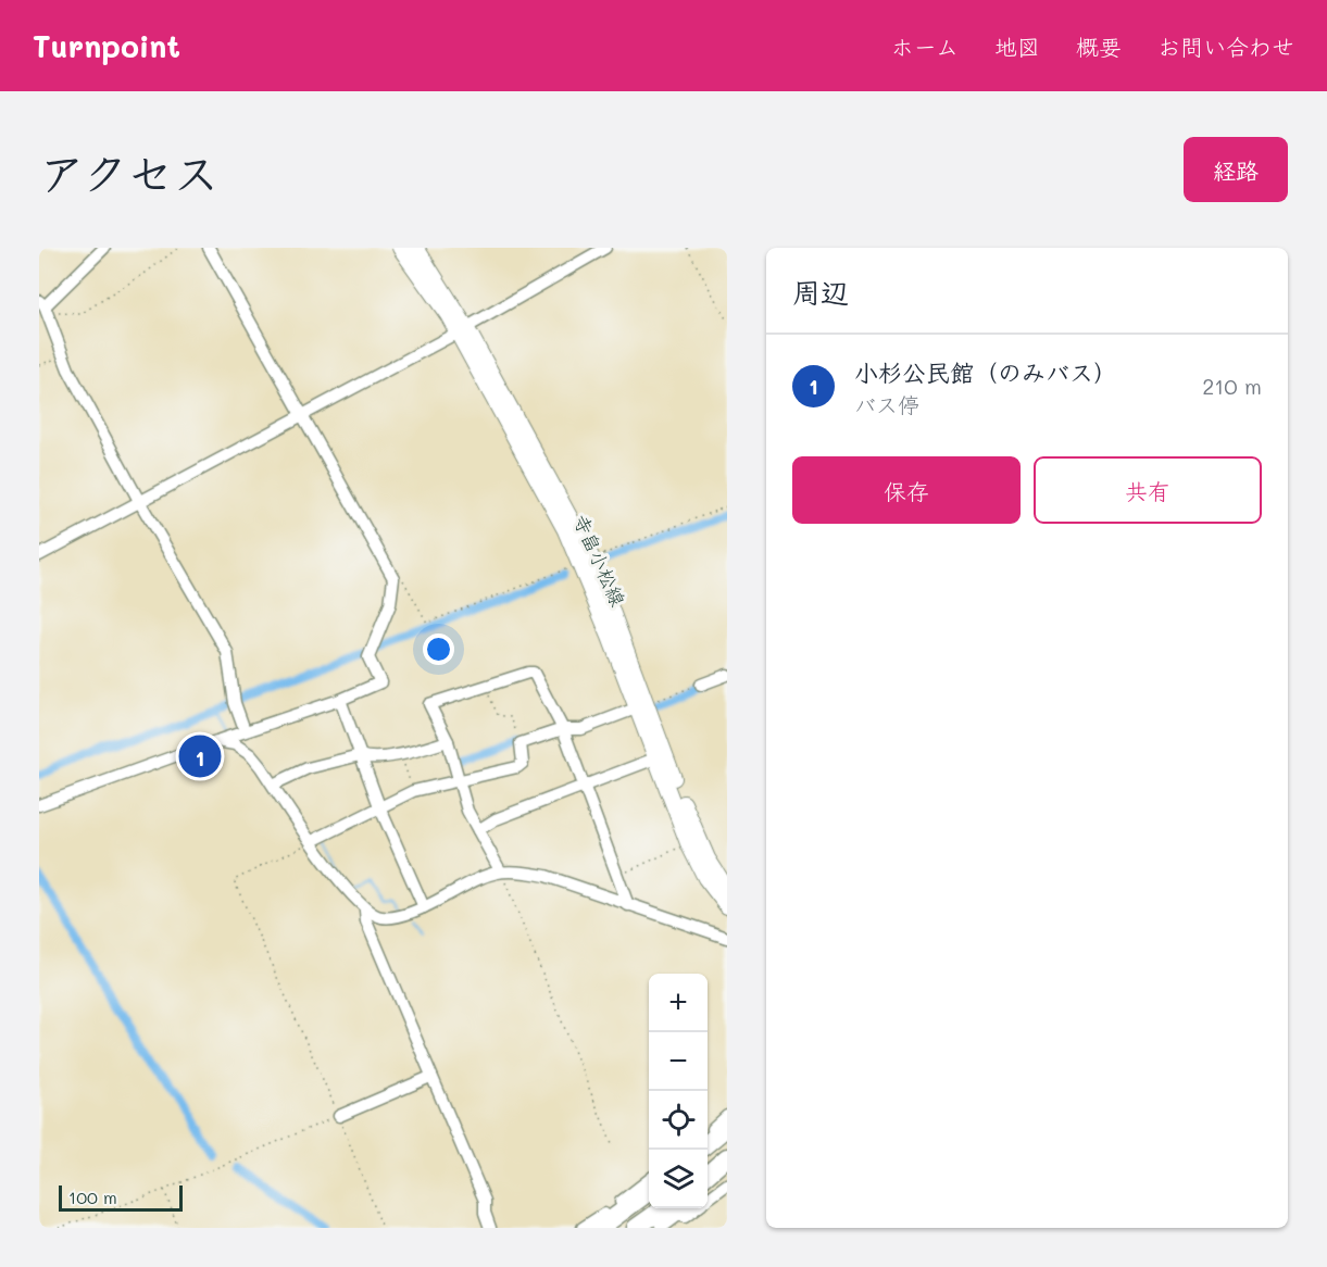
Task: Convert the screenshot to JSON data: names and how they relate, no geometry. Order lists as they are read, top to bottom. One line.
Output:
{"streets":{"main road":["寺畠小松線"]},"scale_bar":"100 m","page":{"header":"Turnpoint","nav":["ホーム","地図","概要","お問い合わせ"],"title":"アクセス","buttons":["経路",["保存","共有"]],"heading":"周辺","list":[{"mark":"1","name":"小杉公民館（のみバス）","note":"バス停","value":"210 m"}],"pins":"1","map_buttons":["+","−"],"scale":"100 m"}}
